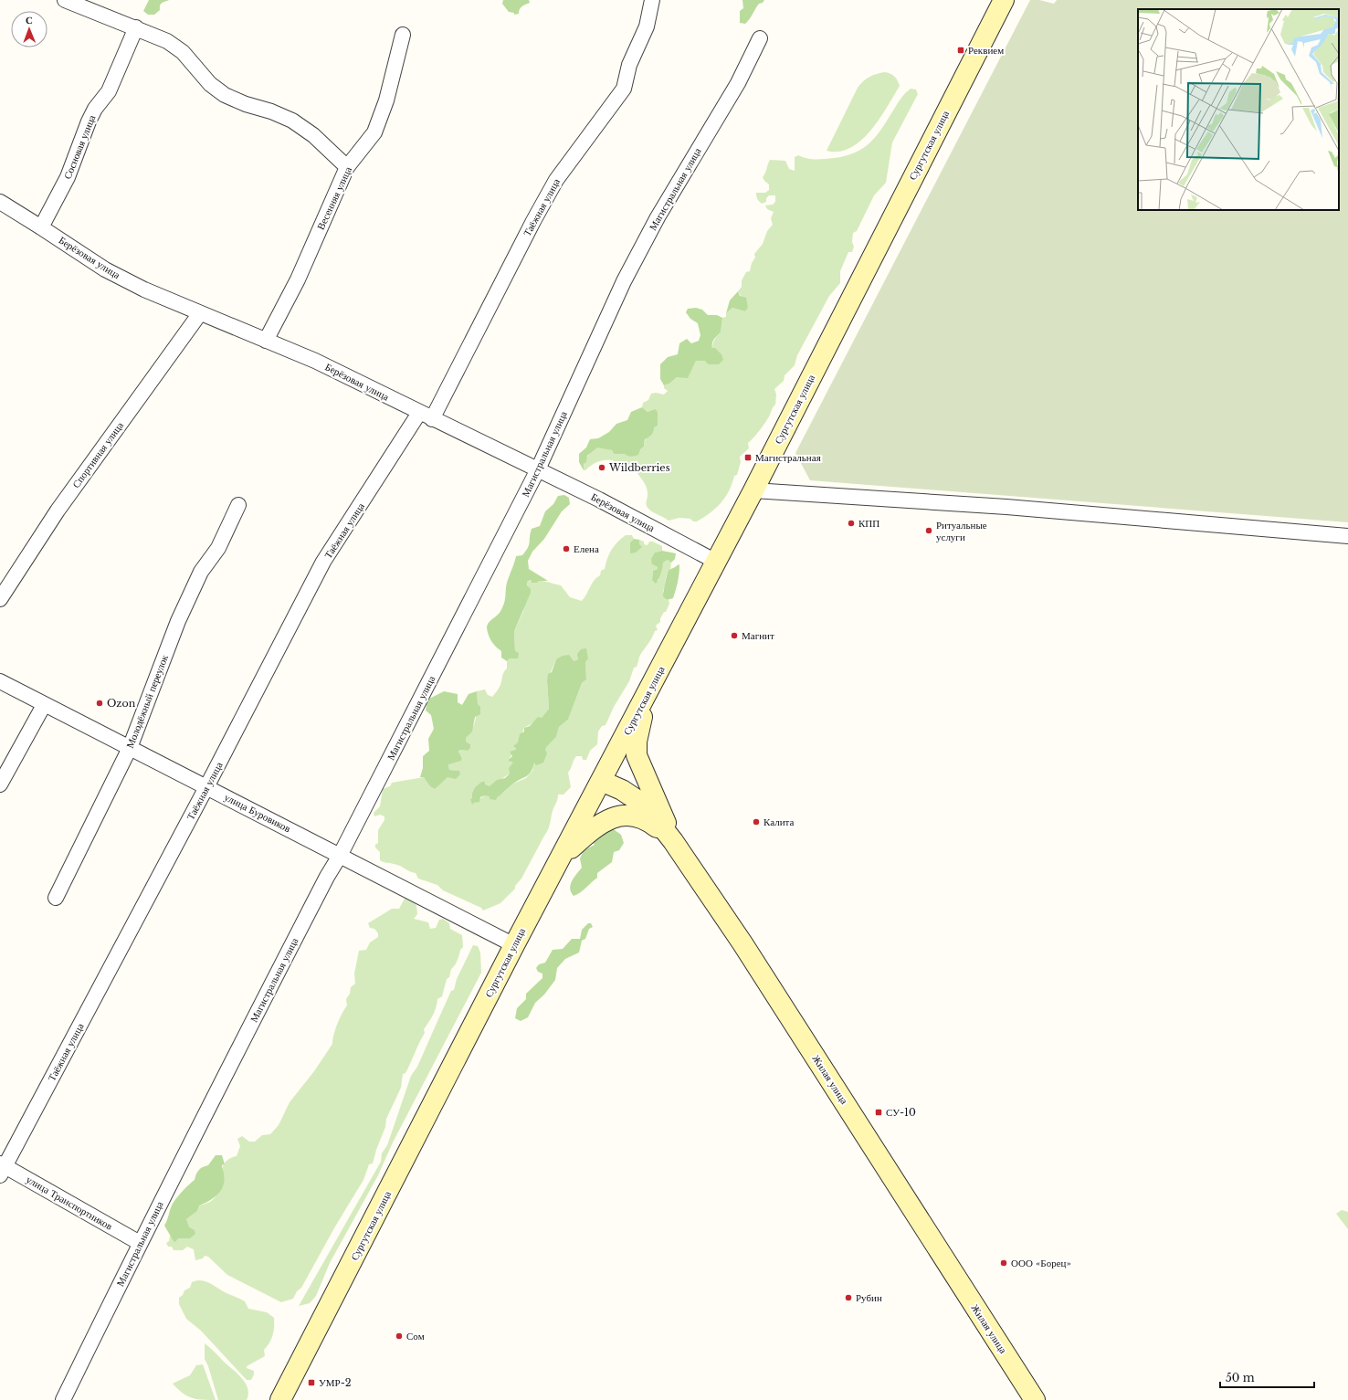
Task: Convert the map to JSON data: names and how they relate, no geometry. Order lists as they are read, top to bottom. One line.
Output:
{"streets":{"main road":["Сургутская улица","Жилая улица"],"street":["Сосновая улица","Магистральная улица","Весенняя улица","Таёжная улица","Берёзовая улица","Спортивная улица","Молодёжный переулок","улица Буровиков","улица Транспортников"]},"crossings":[["Сургутская улица","Берёзовая улица"],["Сургутская улица","улица Буровиков"],["Сургутская улица","Жилая улица"],["Сосновая улица","Берёзовая улица"],["Магистральная улица","Берёзовая улица"],["Магистральная улица","улица Буровиков"],["Магистральная улица","улица Транспортников"],["Весенняя улица","Берёзовая улица"],["Таёжная улица","Берёзовая улица"],["Таёжная улица","улица Буровиков"],["Таёжная улица","улица Транспортников"],["Берёзовая улица","Спортивная улица"],["Молодёжный переулок","улица Буровиков"]],"places":{"transit":["Реквием","Магистральная","СУ-10","УМР-2"],"other":["Wildberries","КПП","Ритуальные услуги","Елена","Магнит","Ozon","Калита","ООО «Борец»","Рубин","Сом"]},"scale_bar":"50 m","north":"top"}
